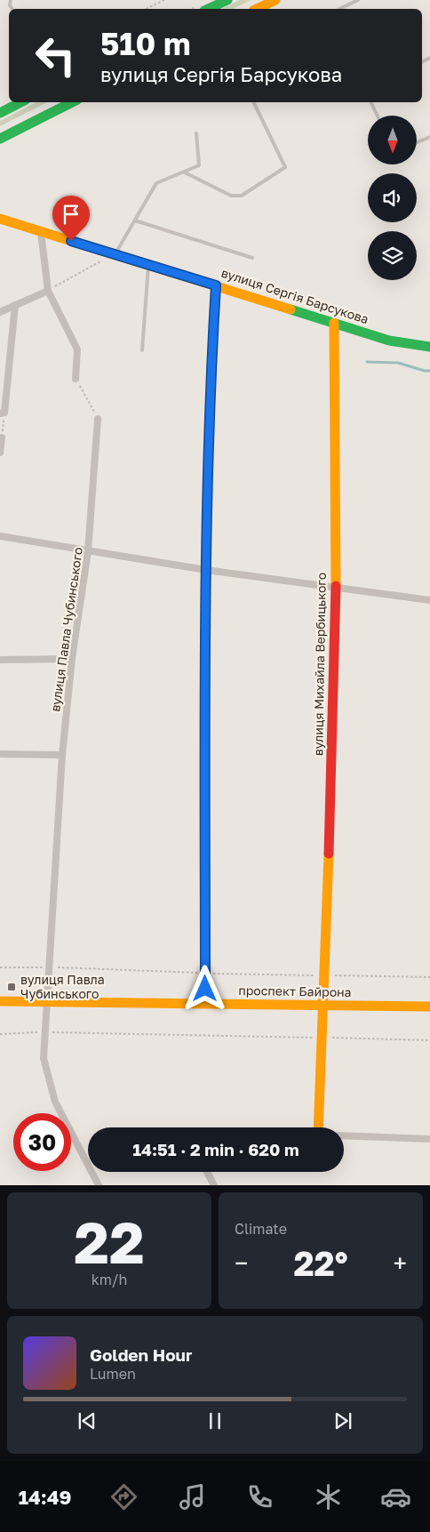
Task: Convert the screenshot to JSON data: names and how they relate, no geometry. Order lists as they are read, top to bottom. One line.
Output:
{"streets":{"main road":["вулиця Сергія Барсукова","вулиця Михайла Вербицького","проспект Байрона"],"street":["вулиця Павла Чубинського"]},"crossings":[["вулиця Сергія Барсукова","вулиця Михайла Вербицького"],["вулиця Павла Чубинського","проспект Байрона"],["вулиця Михайла Вербицького","проспект Байрона"]],"places":{"transit":["вулиця Павла Чубинського"]},"north":"bottom","page":{"turn":["510 m","вулиця Сергія Барсукова"],"limit":"30","trip":"14:51 · 2 min · 620 m","tile":[["22","km/h"],"Climate"],"heat":["−","22°","+"],"song":["Golden Hour","Lumen"],"tabs":"14:49"}}
